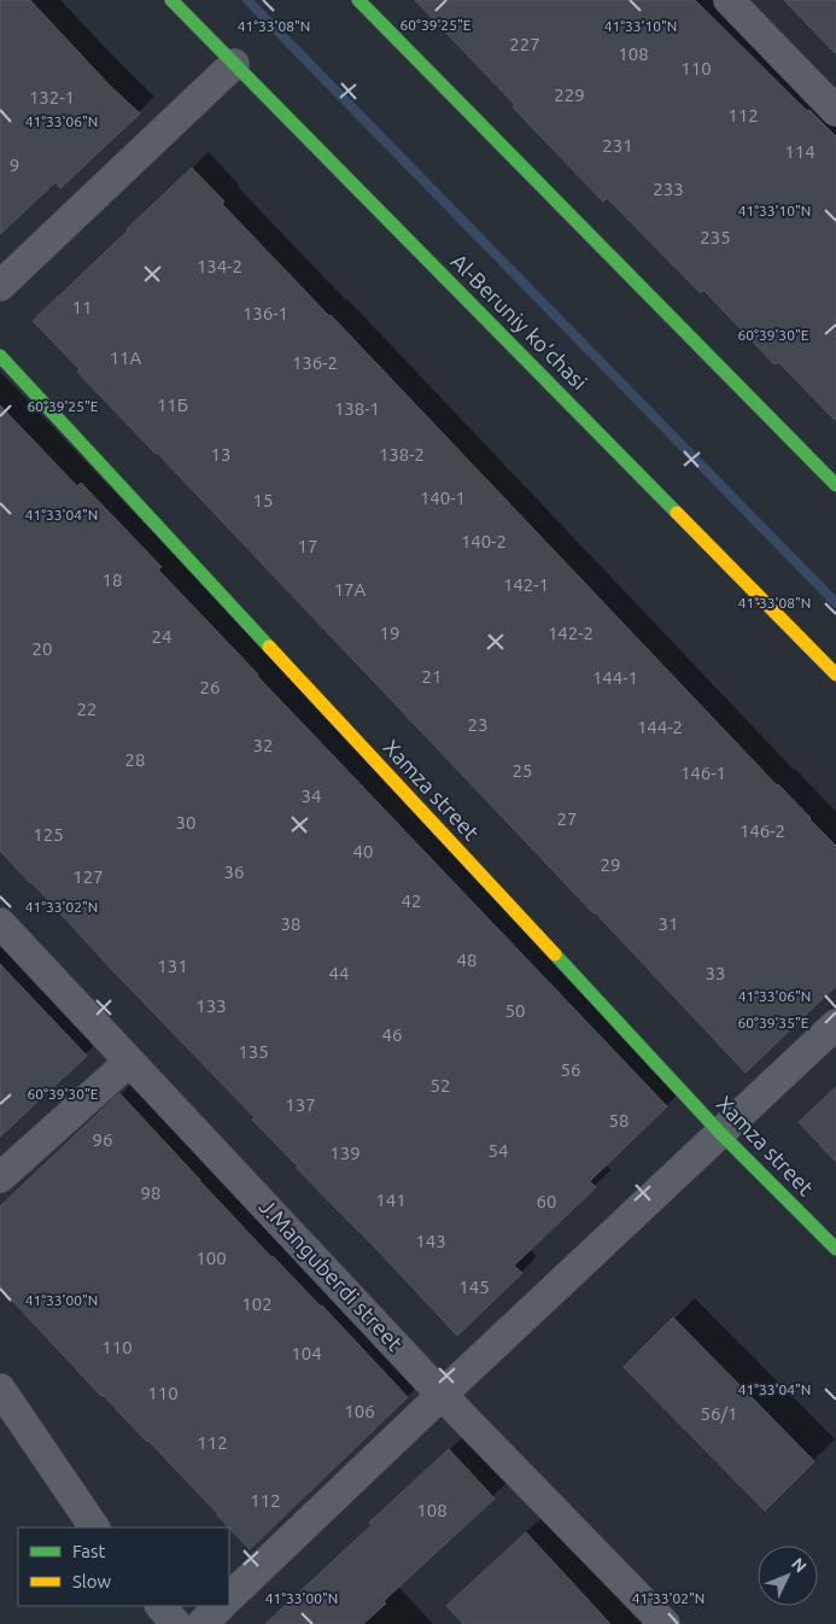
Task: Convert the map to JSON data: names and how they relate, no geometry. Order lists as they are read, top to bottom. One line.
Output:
{"streets":{"main road":["Al-Beruniy ko’chasi","Xamza street"],"street":["J.Manguberdi street"]},"house_numbers":["227","108","110","229","132-1","112","231","114","9","233","235","134-2","11","136-1","11А","136-2","11Б","138-1","13","138-2","140-1","15","140-2","17","18","142-1","17A","19","142-2","24","20","21","144-1","26","22","23","144-2","32","28","25","146-1","34","27","30","146-2","125","40","29","36","127","42","38","31","48","131","44","33","133","50","46","135","56","52","137","58","96","54","139","98","141","60","143","100","145","102","110","104","110","106","56/1","112","112","108"],"legend":["Fast","Slow"],"north":"top right","coordinates":["60°39'25\"E","41°33'08\"N","41°33'10\"N","41°33'06\"N","60°39'30\"E","41°33'04\"N","41°33'02\"N","60°39'35\"E","41°33'00\"N"]}
